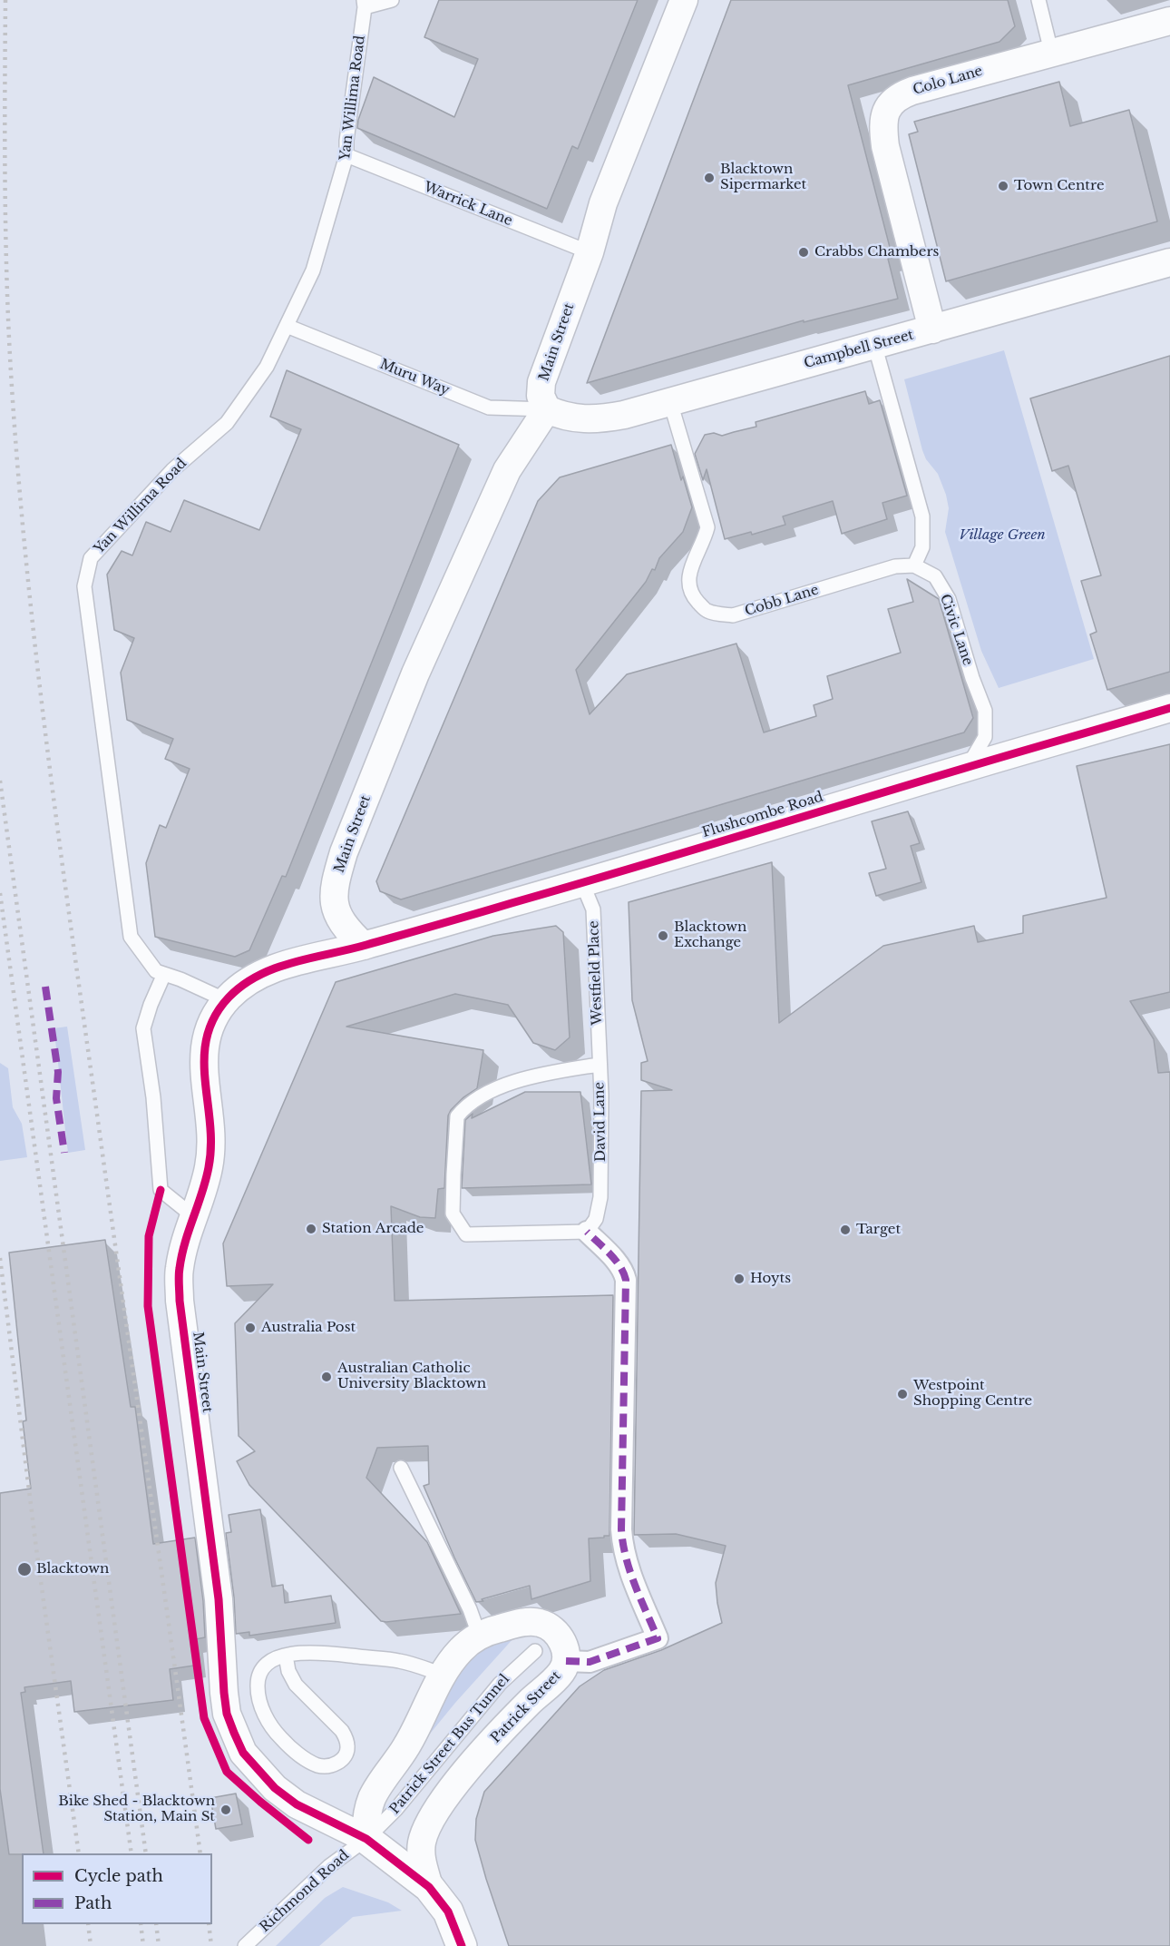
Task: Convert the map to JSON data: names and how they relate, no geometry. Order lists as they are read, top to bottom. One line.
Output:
{"streets":{"street":["Colo Lane","Main Street","Campbell Street","Flushcombe Road","Patrick Street"],"lane":["Yan Willima Road","Warrick Lane","Muru Way","Cobb Lane","Civic Lane","Westfield Place","David Lane","Patrick Street Bus Tunnel","Richmond Road"]},"crossings":[["Colo Lane","Campbell Street"],["Yan Willima Road","Warrick Lane"],["Yan Willima Road","Main Street"],["Yan Willima Road","Muru Way"],["Warrick Lane","Main Street"],["Main Street","Campbell Street"],["Main Street","Muru Way"],["Main Street","Flushcombe Road"],["Main Street","Patrick Street"],["Main Street","Patrick Street Bus Tunnel"],["Main Street","Richmond Road"],["Campbell Street","Muru Way"],["Campbell Street","Cobb Lane"],["Cobb Lane","Civic Lane"],["Civic Lane","Flushcombe Road"],["Flushcombe Road","Westfield Place"],["Westfield Place","David Lane"],["Patrick Street","Patrick Street Bus Tunnel"],["Patrick Street","Richmond Road"],["Patrick Street Bus Tunnel","Richmond Road"]],"parks":["Village Green"],"places":["Blacktown Sipermarket","Town Centre","Crabbs Chambers","Blacktown Exchange","Station Arcade","Target","Hoyts","Australia Post","Australian Catholic University Blacktown","Westpoint Shopping Centre","Blacktown","Bike Shed - Blacktown Station, Main St"],"legend":["Cycle path","Path"]}
